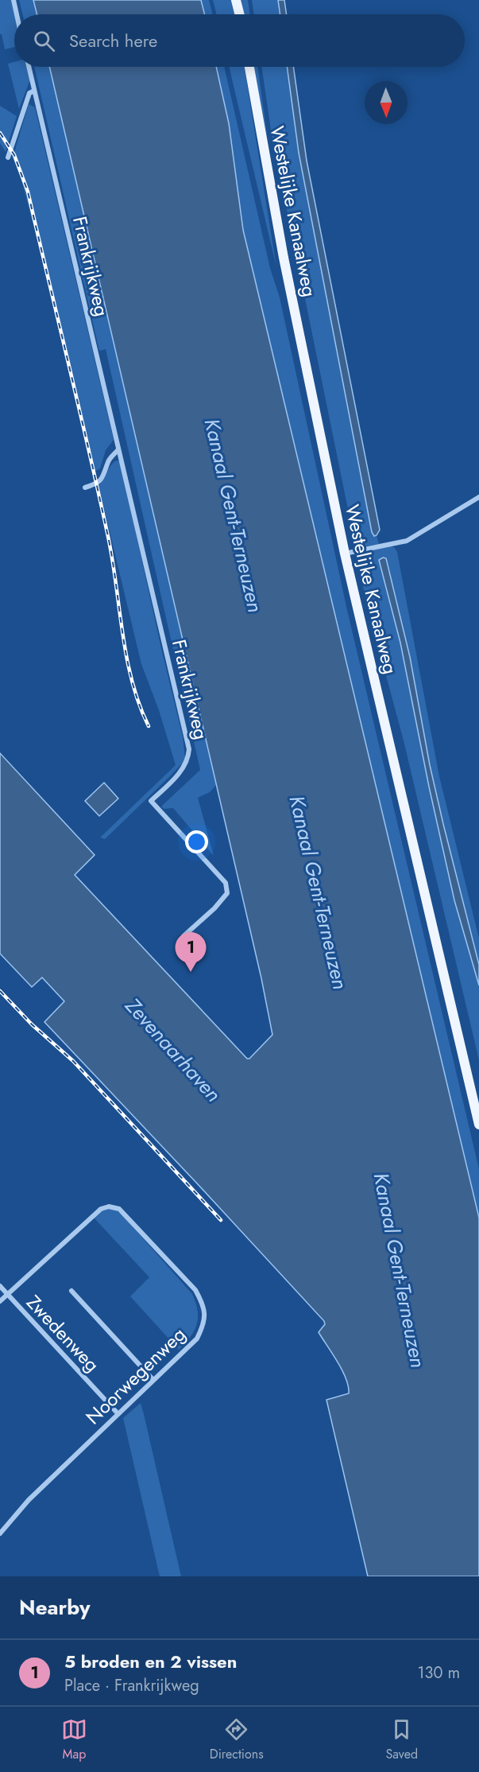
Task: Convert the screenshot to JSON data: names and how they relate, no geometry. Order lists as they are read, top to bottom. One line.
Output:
{"streets":{"main road":["Westelijke Kanaalweg"],"street":["Frankrijkweg","Zwedenweg","Noorwegenweg"]},"crossings":[["Zwedenweg","Noorwegenweg"]],"water":["Kanaal Gent-Terneuzen","Zevenaarhaven"],"north":"bottom","page":{"search":"Search here","pins":"1","heading":"Nearby","list":[{"mark":"1","name":"5 broden en 2 vissen","note":"Place · Frankrijkweg","value":"130 m"}],"nav":["Map","Directions","Saved"]}}
